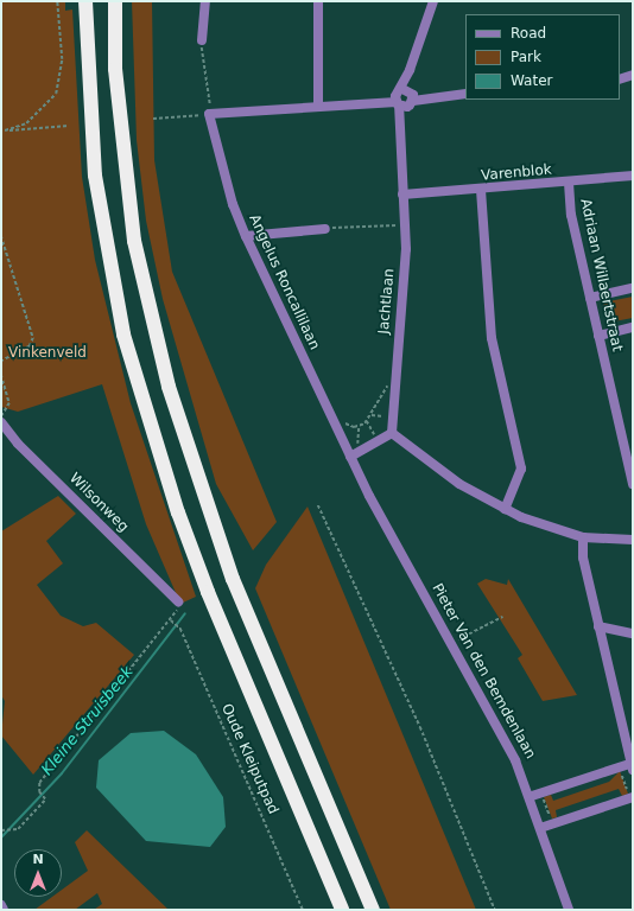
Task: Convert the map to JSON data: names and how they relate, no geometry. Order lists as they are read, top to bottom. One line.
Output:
{"streets":{"street":["Varenblok","Adriaan Willaertstraat","Angelus Roncallilaan","Jachtlaan","Wilsonweg","Pieter Van den Bemdenlaan"],"path":["Oude Kleiputpad"]},"crossings":[["Varenblok","Adriaan Willaertstraat"],["Varenblok","Jachtlaan"],["Angelus Roncallilaan","Pieter Van den Bemdenlaan"]],"water":["Kleine Struisbeek"],"parks":["Vinkenveld"],"legend":["Road","Park","Water"],"north":"top"}
